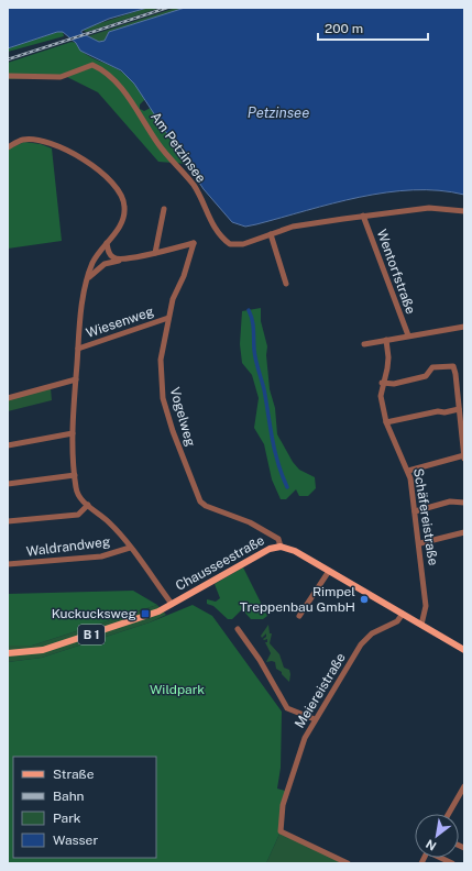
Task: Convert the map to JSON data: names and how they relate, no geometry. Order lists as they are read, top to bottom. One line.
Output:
{"streets":{"main road":["Chausseestraße","B 1"],"street":["Am Petzinsee","Wentorfstraße","Wiesenweg","Vogelweg","Schäfereistraße","Waldrandweg","Meiereistraße"]},"crossings":[["Am Petzinsee","Wentorfstraße"],["Wiesenweg","Vogelweg"],["Vogelweg","Chausseestraße"],["Schäfereistraße","Chausseestraße"],["Chausseestraße","B 1"],["Chausseestraße","Meiereistraße"]],"water":["Petzinsee"],"parks":["Wildpark"],"places":{"other":["Rimpel Treppenbau GmbH"],"transit":["Kuckucksweg"]},"legend":["Straße","Bahn","Park","Wasser"],"scale_bar":"200 m","north":"bottom left"}
